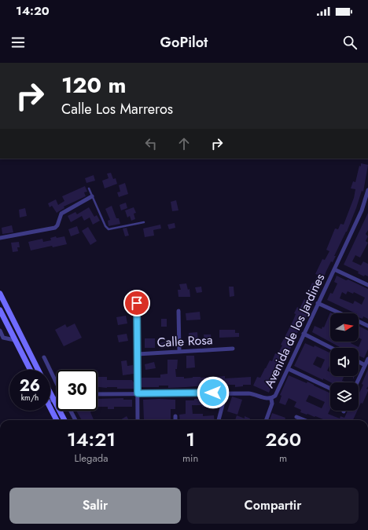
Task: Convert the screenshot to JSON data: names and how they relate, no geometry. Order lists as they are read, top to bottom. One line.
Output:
{"streets":{"street":["Avenida de los Jardines","Calle Rosa"]},"north":"right","page":{"status":"14:20","header":"GoPilot","turn":["120 m","Calle Los Marreros"],"speed":"26 km/h","limit":"30","eta":["14:21","Llegada","1","min","260","m"],"buttons":["Salir","Compartir"]}}
